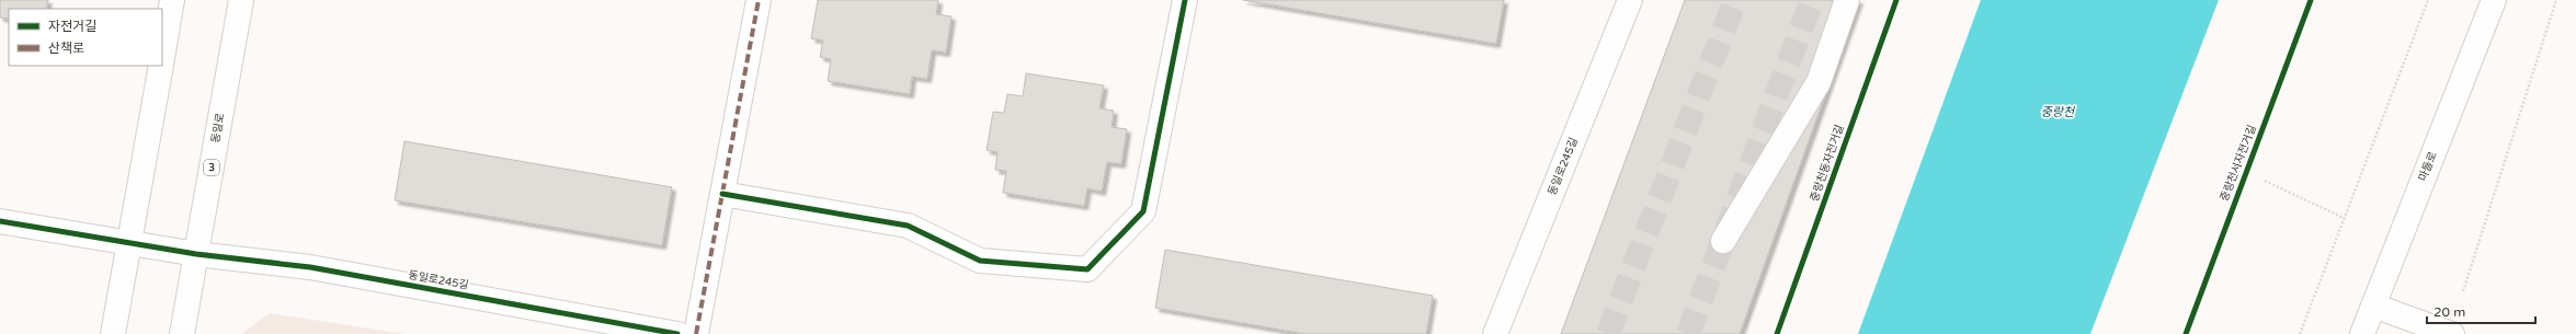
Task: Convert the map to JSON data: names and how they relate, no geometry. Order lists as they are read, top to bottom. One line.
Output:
{"streets":{"main road":["동일로","동일로245길","마들로","3"],"cycle path":["중랑천동자전거길","중랑천서자전거길"]},"crossings":[["동일로","동일로245길"]],"water":["중랑천"],"legend":["자전거길","산책로"],"scale_bar":"20 m"}
